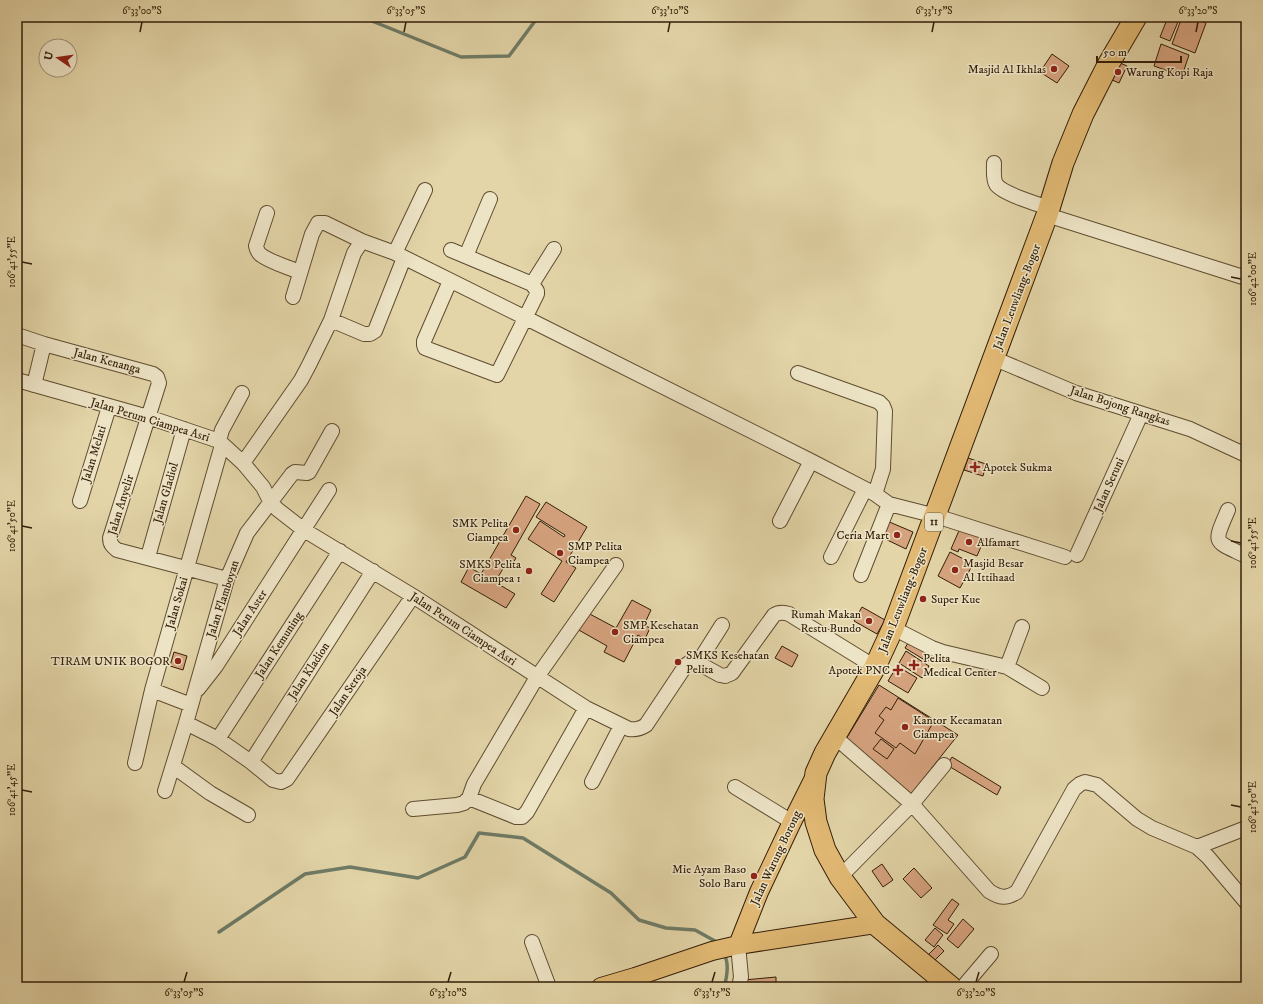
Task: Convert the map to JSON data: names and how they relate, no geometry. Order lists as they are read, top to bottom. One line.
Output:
{"streets":{"highway":["Jalan Leuwliang-Bogor","11"],"main road":["Jalan Warung Borong"],"street":["Jalan Kenanga","Jalan Bojong Rangkas","Jalan Perum Ciampea Asri","Jalan Melati","Jalan Seruni","Jalan Gladiol","Jalan Anyelir","Jalan Flamboyan","Jalan Sokai","Jalan Aster","Jalan Kemuning","Jalan Kladion","Jalan Seroja"]},"crossings":[["Jalan Leuwliang-Bogor","Jalan Bojong Rangkas"],["Jalan Leuwliang-Bogor","Jalan Seruni"],["Jalan Leuwliang-Bogor","Jalan Warung Borong"],["Jalan Kenanga","Jalan Perum Ciampea Asri"],["Jalan Kenanga","Jalan Anyelir"],["Jalan Bojong Rangkas","Jalan Seruni"],["Jalan Perum Ciampea Asri","Jalan Melati"],["Jalan Perum Ciampea Asri","Jalan Gladiol"],["Jalan Perum Ciampea Asri","Jalan Anyelir"],["Jalan Perum Ciampea Asri","Jalan Flamboyan"],["Jalan Perum Ciampea Asri","Jalan Sokai"],["Jalan Perum Ciampea Asri","Jalan Aster"],["Jalan Perum Ciampea Asri","Jalan Kemuning"],["Jalan Perum Ciampea Asri","Jalan Kladion"],["Jalan Perum Ciampea Asri","Jalan Seroja"],["Jalan Gladiol","Jalan Anyelir"],["Jalan Anyelir","Jalan Flamboyan"],["Jalan Anyelir","Jalan Sokai"],["Jalan Flamboyan","Jalan Aster"],["Jalan Kladion","Jalan Seroja"]],"places":{"other":["Masjid Al Ikhlas","Warung Kopi Raja","SMK Pelita Ciampea","Ceria Mart","Alfamart","SMP Pelita Ciampea","Masjid Besar Al Ittihaad","SMKS Pelita Ciampea 1","Super Kue","Rumah Makan Restu Bundo","SMP Kesehatan Ciampea","TIRAM UNIK BOGOR","SMKS Kesehatan Pelita","Kantor Kecamatan Ciampea","Mie Ayam Baso Solo Baru"],"health":["Apotek Sukma","Pelita Medical Center","Apotek PNC"]},"scale_bar":"50 m","north":"left","coordinates":["6°33'00\"S","6°33'05\"S","6°33'10\"S","6°33'15\"S","6°33'20\"S","106°41'55\"E","106°42'00\"E","106°41'50\"E","106°41'45\"E"]}
